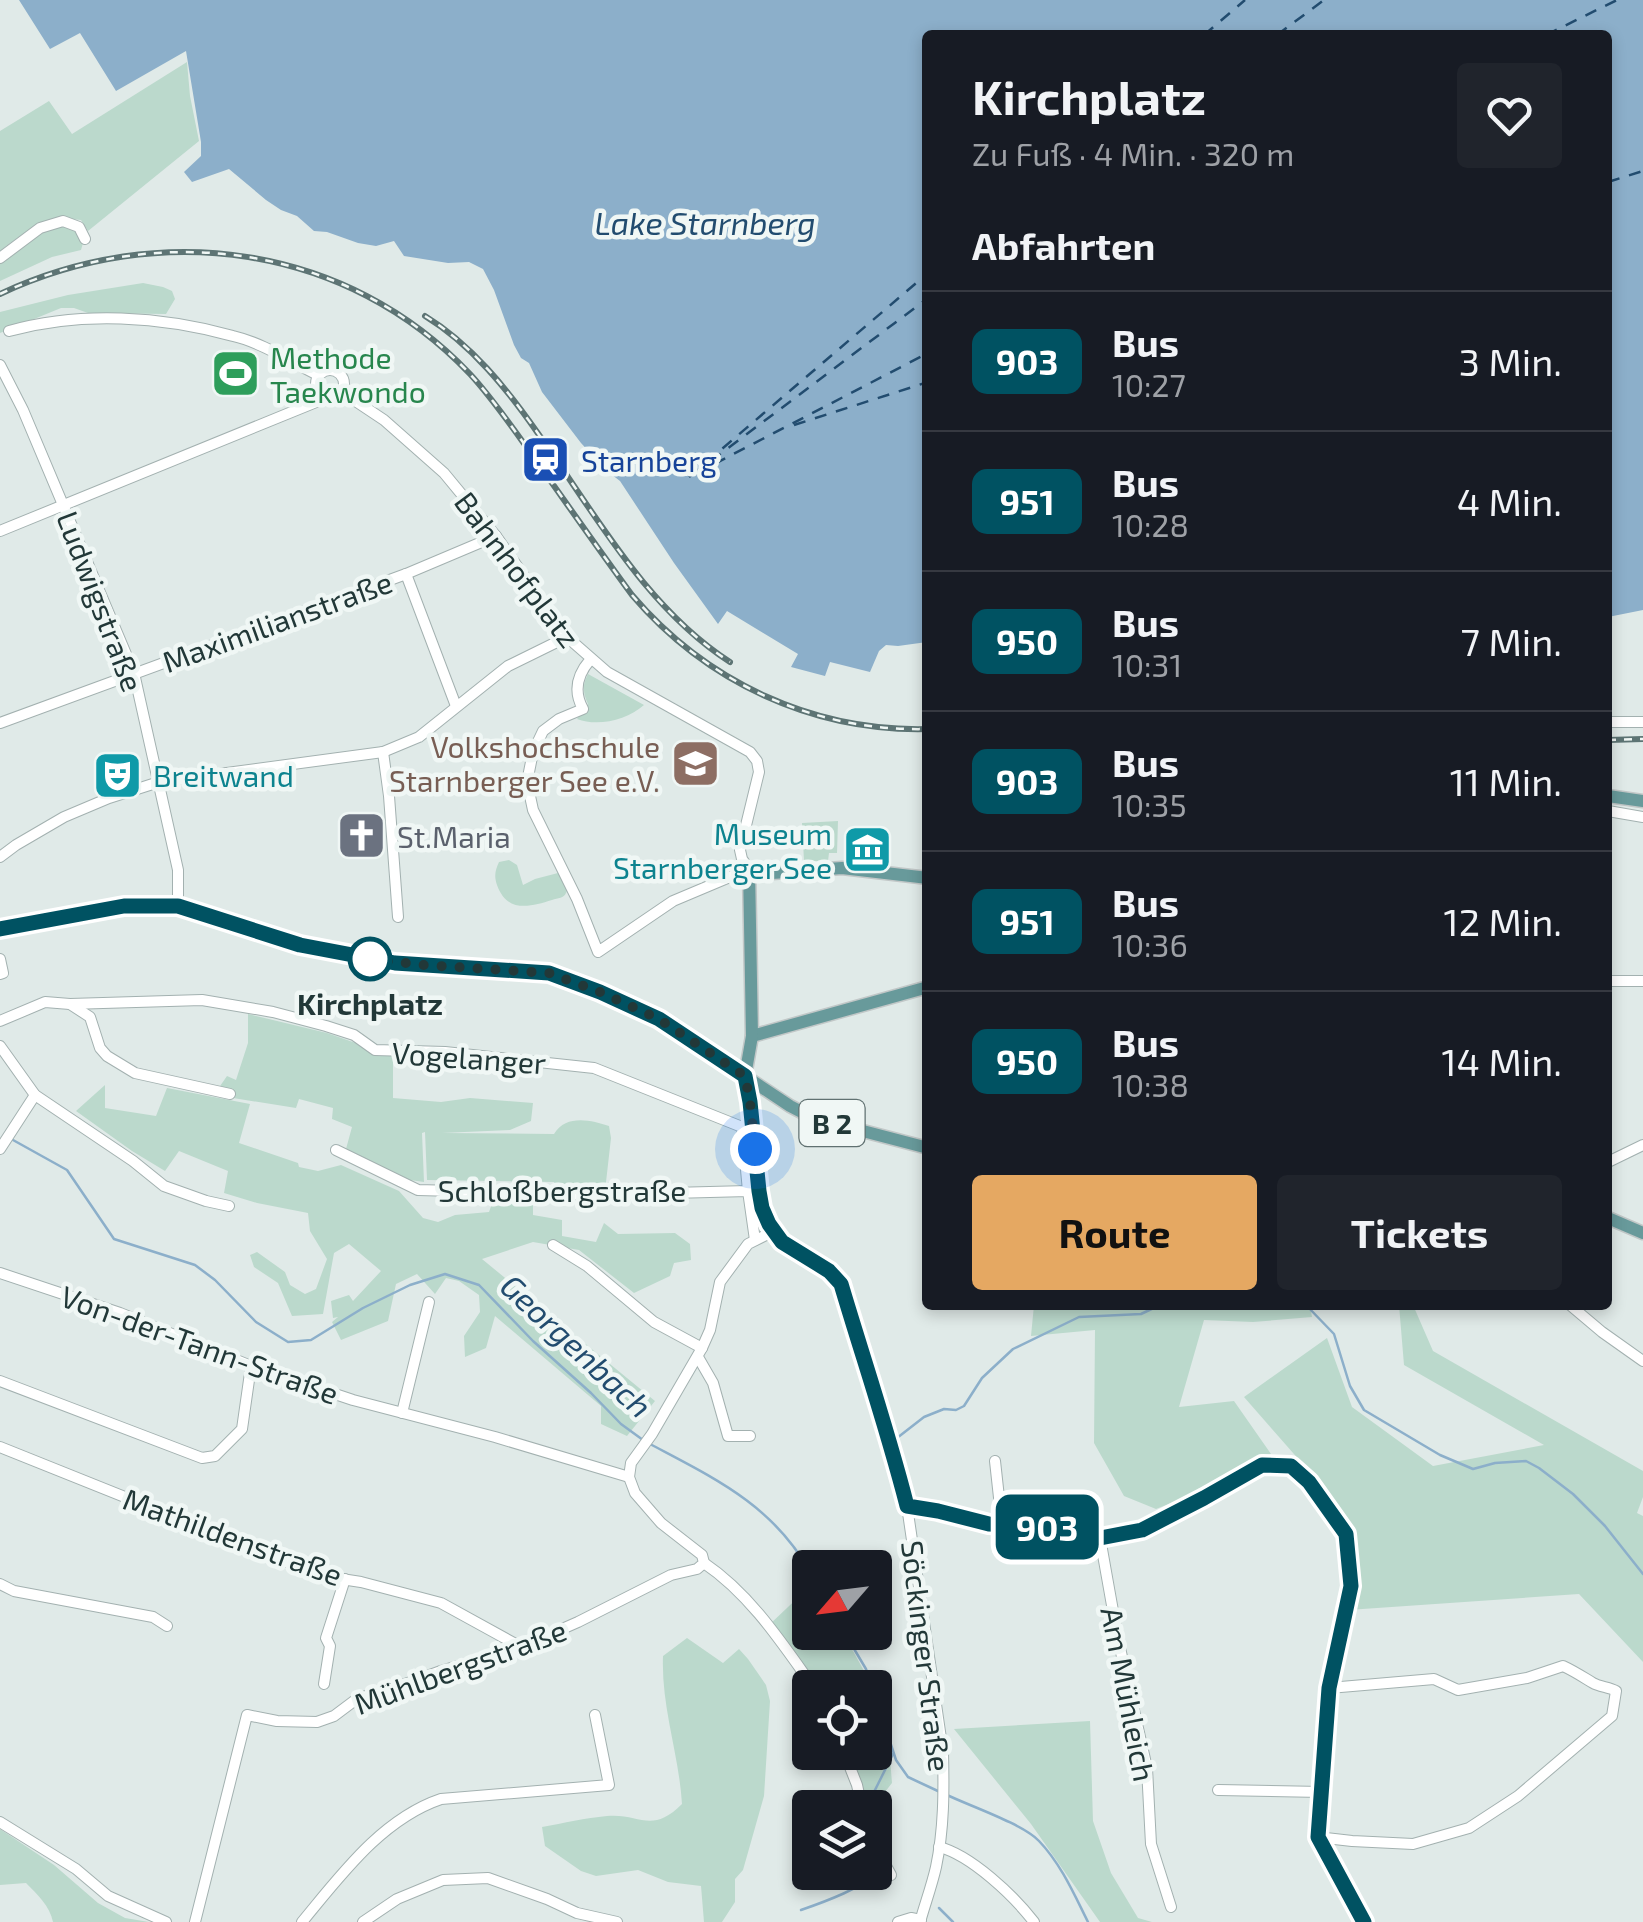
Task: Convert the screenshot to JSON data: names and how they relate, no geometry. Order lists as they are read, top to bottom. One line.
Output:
{"streets":{"main road":["B 2"],"street":["Bahnhofplatz","Ludwigstraße","Maximilianstraße","Vogelanger","Schloßbergstraße","Von-der-Tann-Straße","Mathildenstraße","Söckinger Straße","Mühlbergstraße","Am Mühleich"]},"crossings":[["Bahnhofplatz","Maximilianstraße"],["Ludwigstraße","Maximilianstraße"],["Ludwigstraße","B 2"],["Vogelanger","Schloßbergstraße"],["Mathildenstraße","Mühlbergstraße"]],"water":["Lake Starnberg","Georgenbach"],"places":{"sports":["Methode Taekwondo"],"station":["Starnberg"],"school or university":["Volkshochschule Starnberger See e.V."],"theatre":["Breitwand"],"church":["St.Maria"],"museum":["Museum Starnberger See"],"other":["Kirchplatz"]},"lines":["bus line 903"],"north":"bottom left","page":{"on_map":"903","heading":[["Kirchplatz","Zu Fuß · 4 Min. · 320 m"],"Abfahrten"],"list":[{"mark":"903","name":"Bus","note":"10:27","value":"3 Min."},{"mark":"951","name":"Bus","note":"10:28","value":"4 Min."},{"mark":"950","name":"Bus","note":"10:31","value":"7 Min."},{"mark":"903","name":"Bus","note":"10:35","value":"11 Min."},{"mark":"951","name":"Bus","note":"10:36","value":"12 Min."},{"mark":"950","name":"Bus","note":"10:38","value":"14 Min."}],"buttons":["Route","Tickets"]}}
